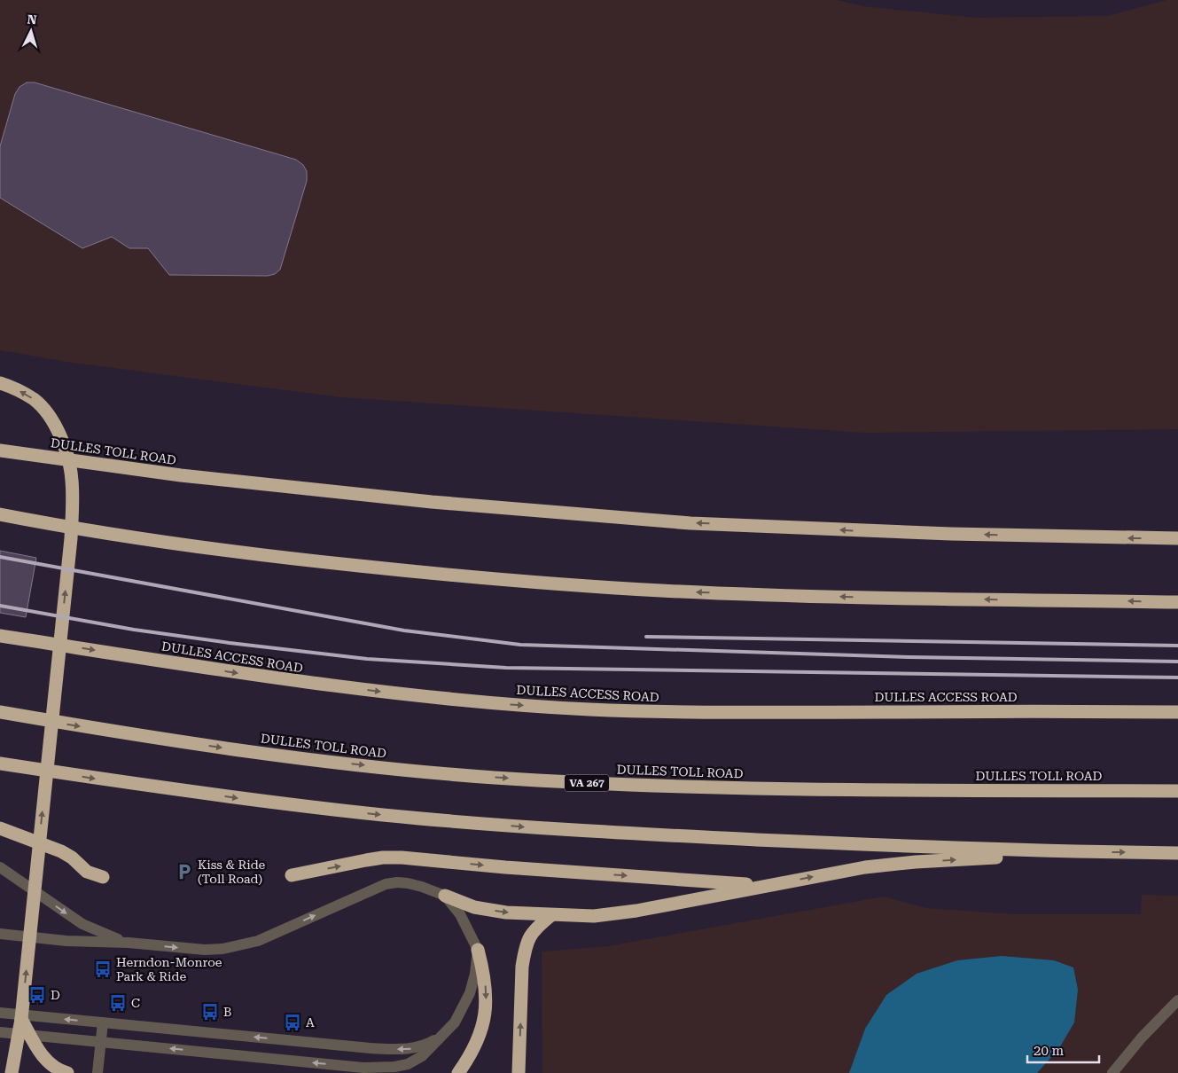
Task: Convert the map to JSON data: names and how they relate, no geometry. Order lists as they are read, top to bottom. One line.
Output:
{"streets":{"highway":["DULLES TOLL ROAD","DULLES ACCESS ROAD","VA 267"]},"places":{"parking":["Kiss & Ride (Toll Road)"],"bus stop":["Herndon-Monroe Park & Ride","D","C","B","A"]},"scale_bar":"20 m","north":"top"}
